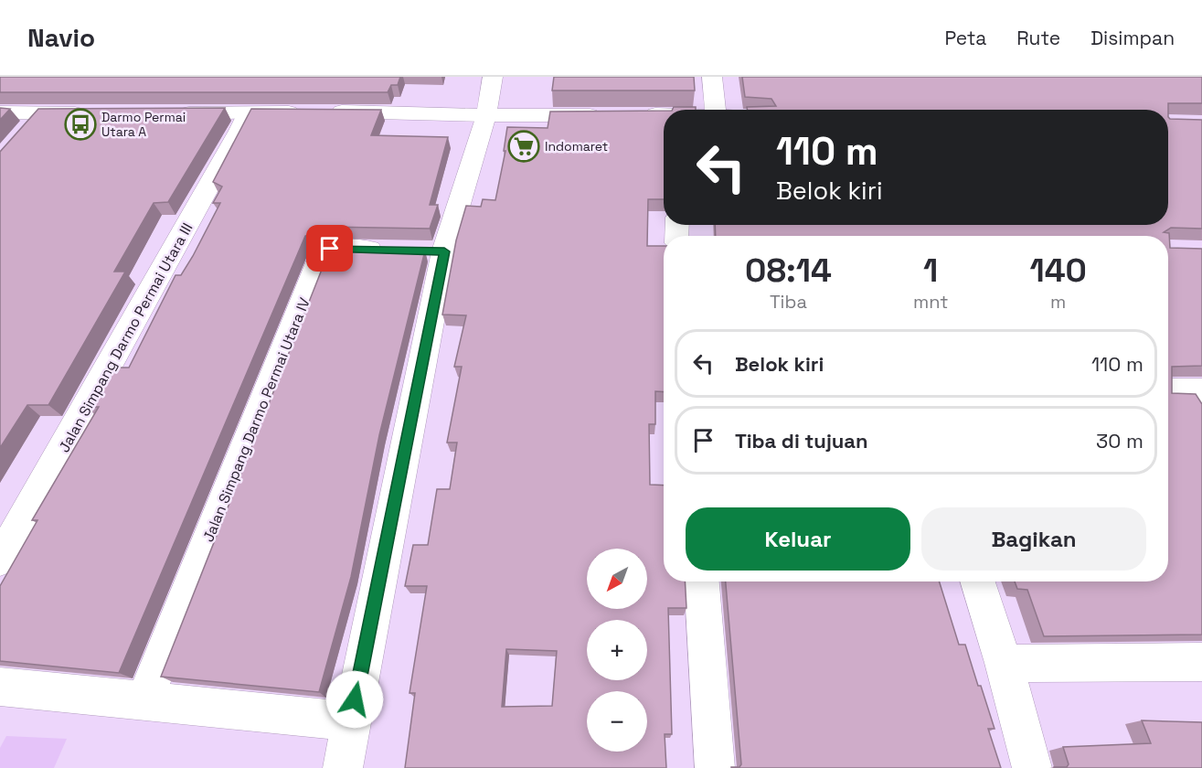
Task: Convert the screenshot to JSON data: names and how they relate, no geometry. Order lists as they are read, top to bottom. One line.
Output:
{"streets":{"street":["Jalan Simpang Darmo Permai Utara III","Jalan Simpang Darmo Permai Utara IV"]},"places":{"bus stop":["Darmo Permai Utara A"],"supermarket":["Indomaret"]},"north":"bottom left","page":{"header":"Navio","nav":["Peta","Rute","Disimpan"],"turn":["110 m","Belok kiri"],"eta":["08:14","Tiba","1","mnt","140","m"],"list":[{"name":"Belok kiri","value":"110 m"},{"name":"Tiba di tujuan","value":"30 m"}],"buttons":["Keluar","Bagikan"],"map_buttons":["+","−"]}}
